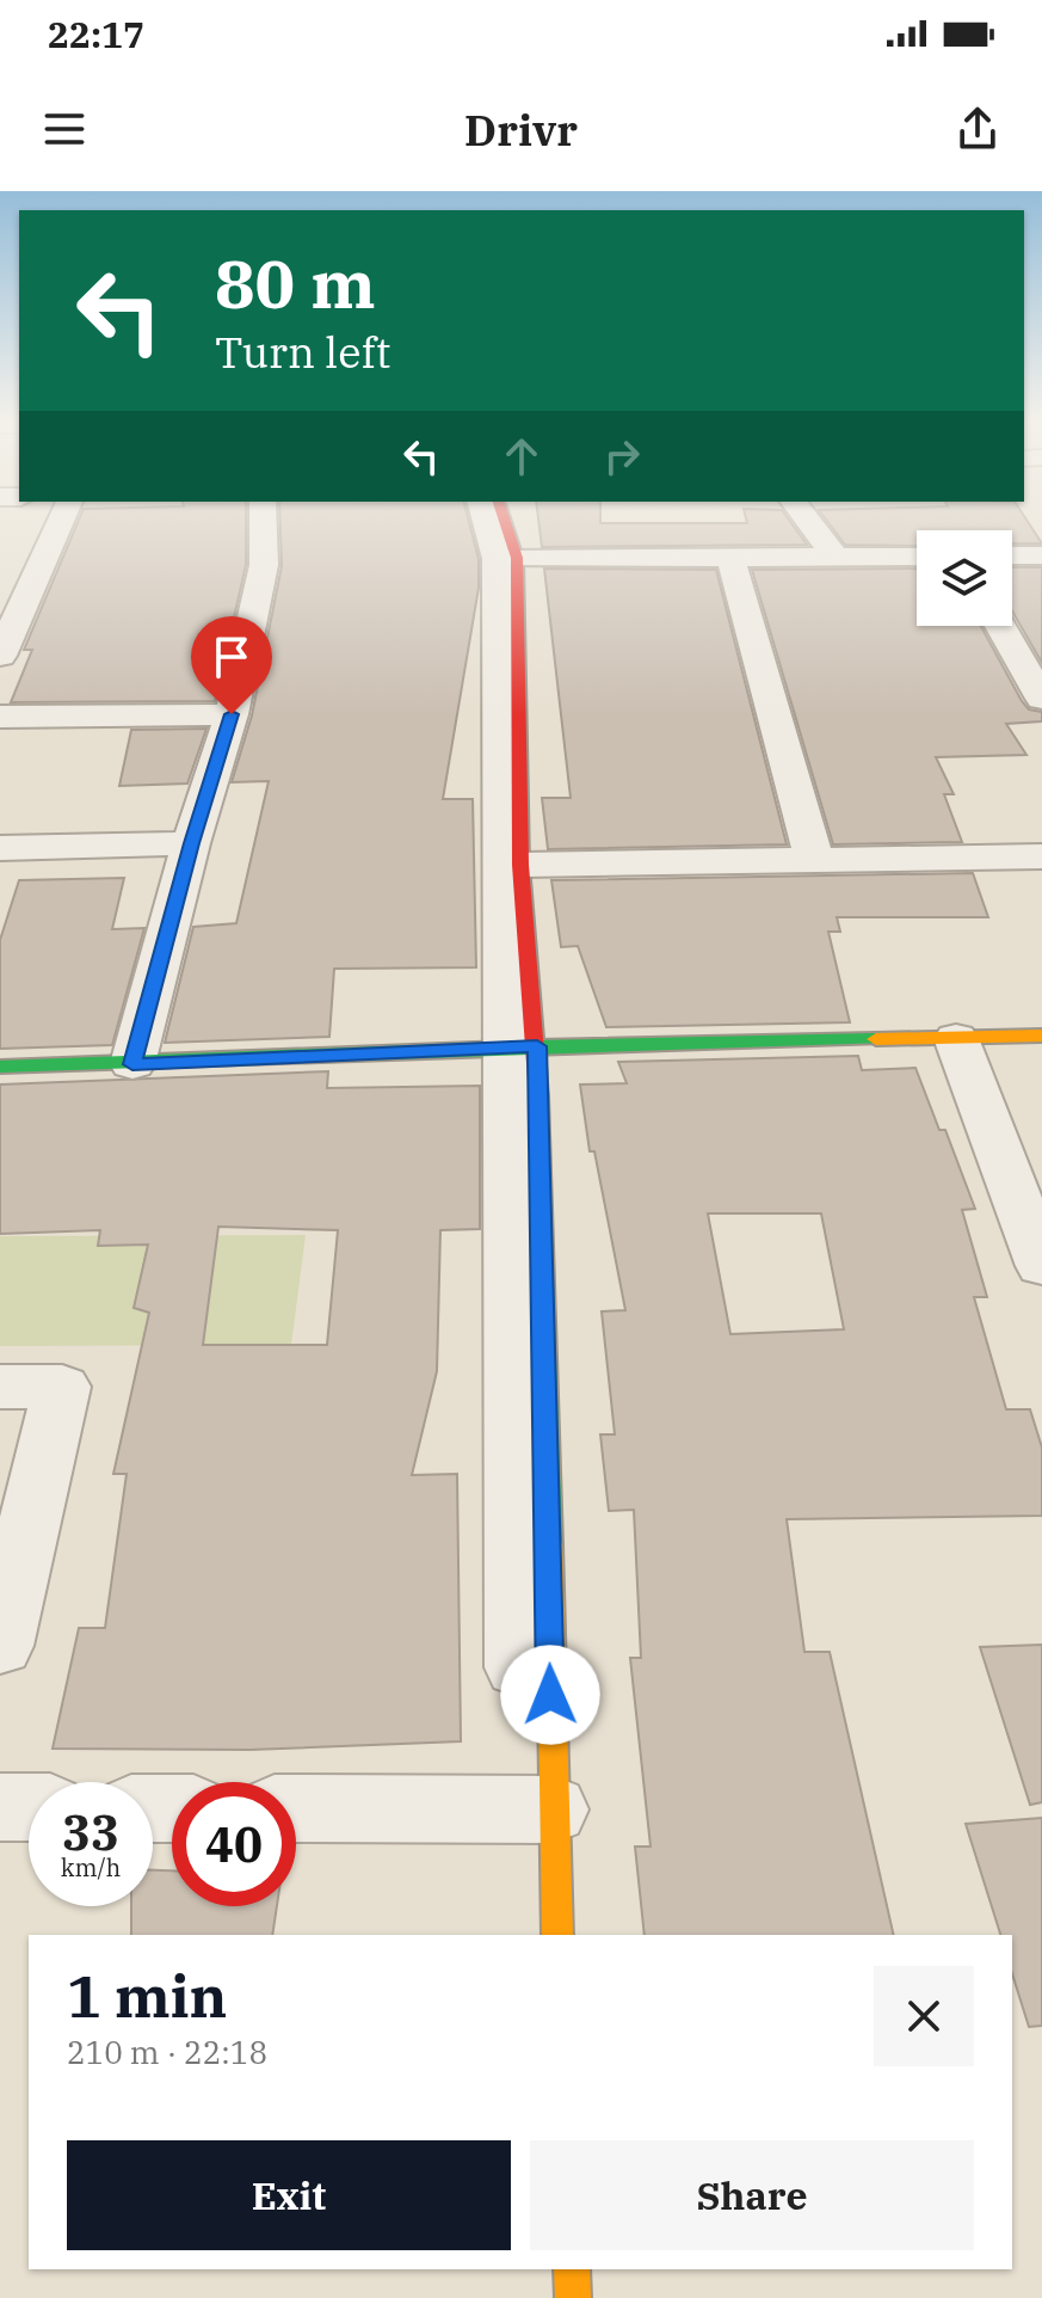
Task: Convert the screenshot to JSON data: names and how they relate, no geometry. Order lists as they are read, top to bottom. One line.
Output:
{"page":{"status":"22:17","header":"Drivr","turn":["80 m","Turn left"],"speed":"33 km/h","limit":"40","heading":["1 min","210 m · 22:18"],"buttons":["Exit","Share"]}}
